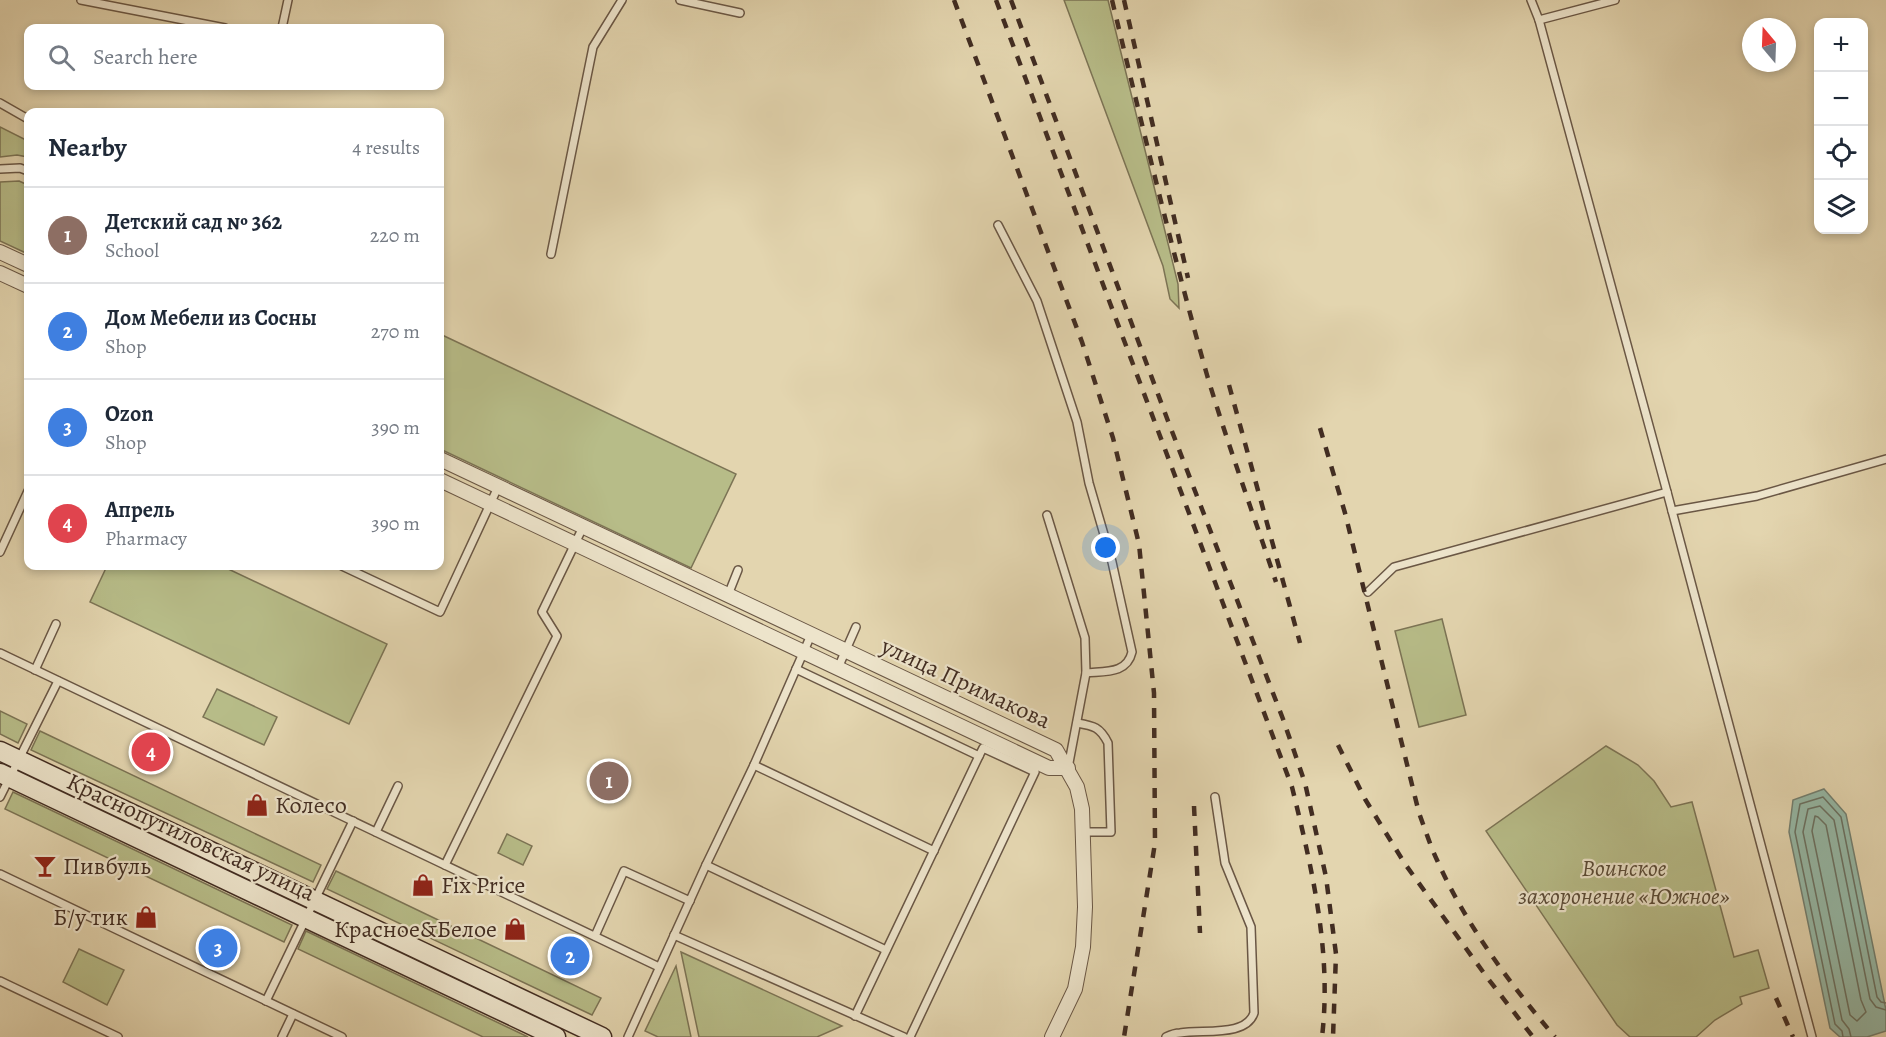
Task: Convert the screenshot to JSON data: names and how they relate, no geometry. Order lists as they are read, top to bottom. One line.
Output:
{"streets":{"main road":["Краснопутиловская улица"],"street":["улица Примакова"]},"parks":["Воинское захоронение «Южное»"],"places":{"shop":["Колесо","Fix Price","Б/у тик","Красное&Белое"],"bar":["Пивбуль"]},"north":"top","page":{"map_buttons":["+","−"],"search":"Search here","heading":["Nearby","4 results"],"list":[{"mark":"1","name":"Детский сад № 362","note":"School","value":"220 m"},{"mark":"2","name":"Дом Мебели из Сосны","note":"Shop","value":"270 m"},{"mark":"3","name":"Ozon","note":"Shop","value":"390 m"},{"mark":"4","name":"Апрель","note":"Pharmacy","value":"390 m"}],"pins":["4","1","3","2"]}}
